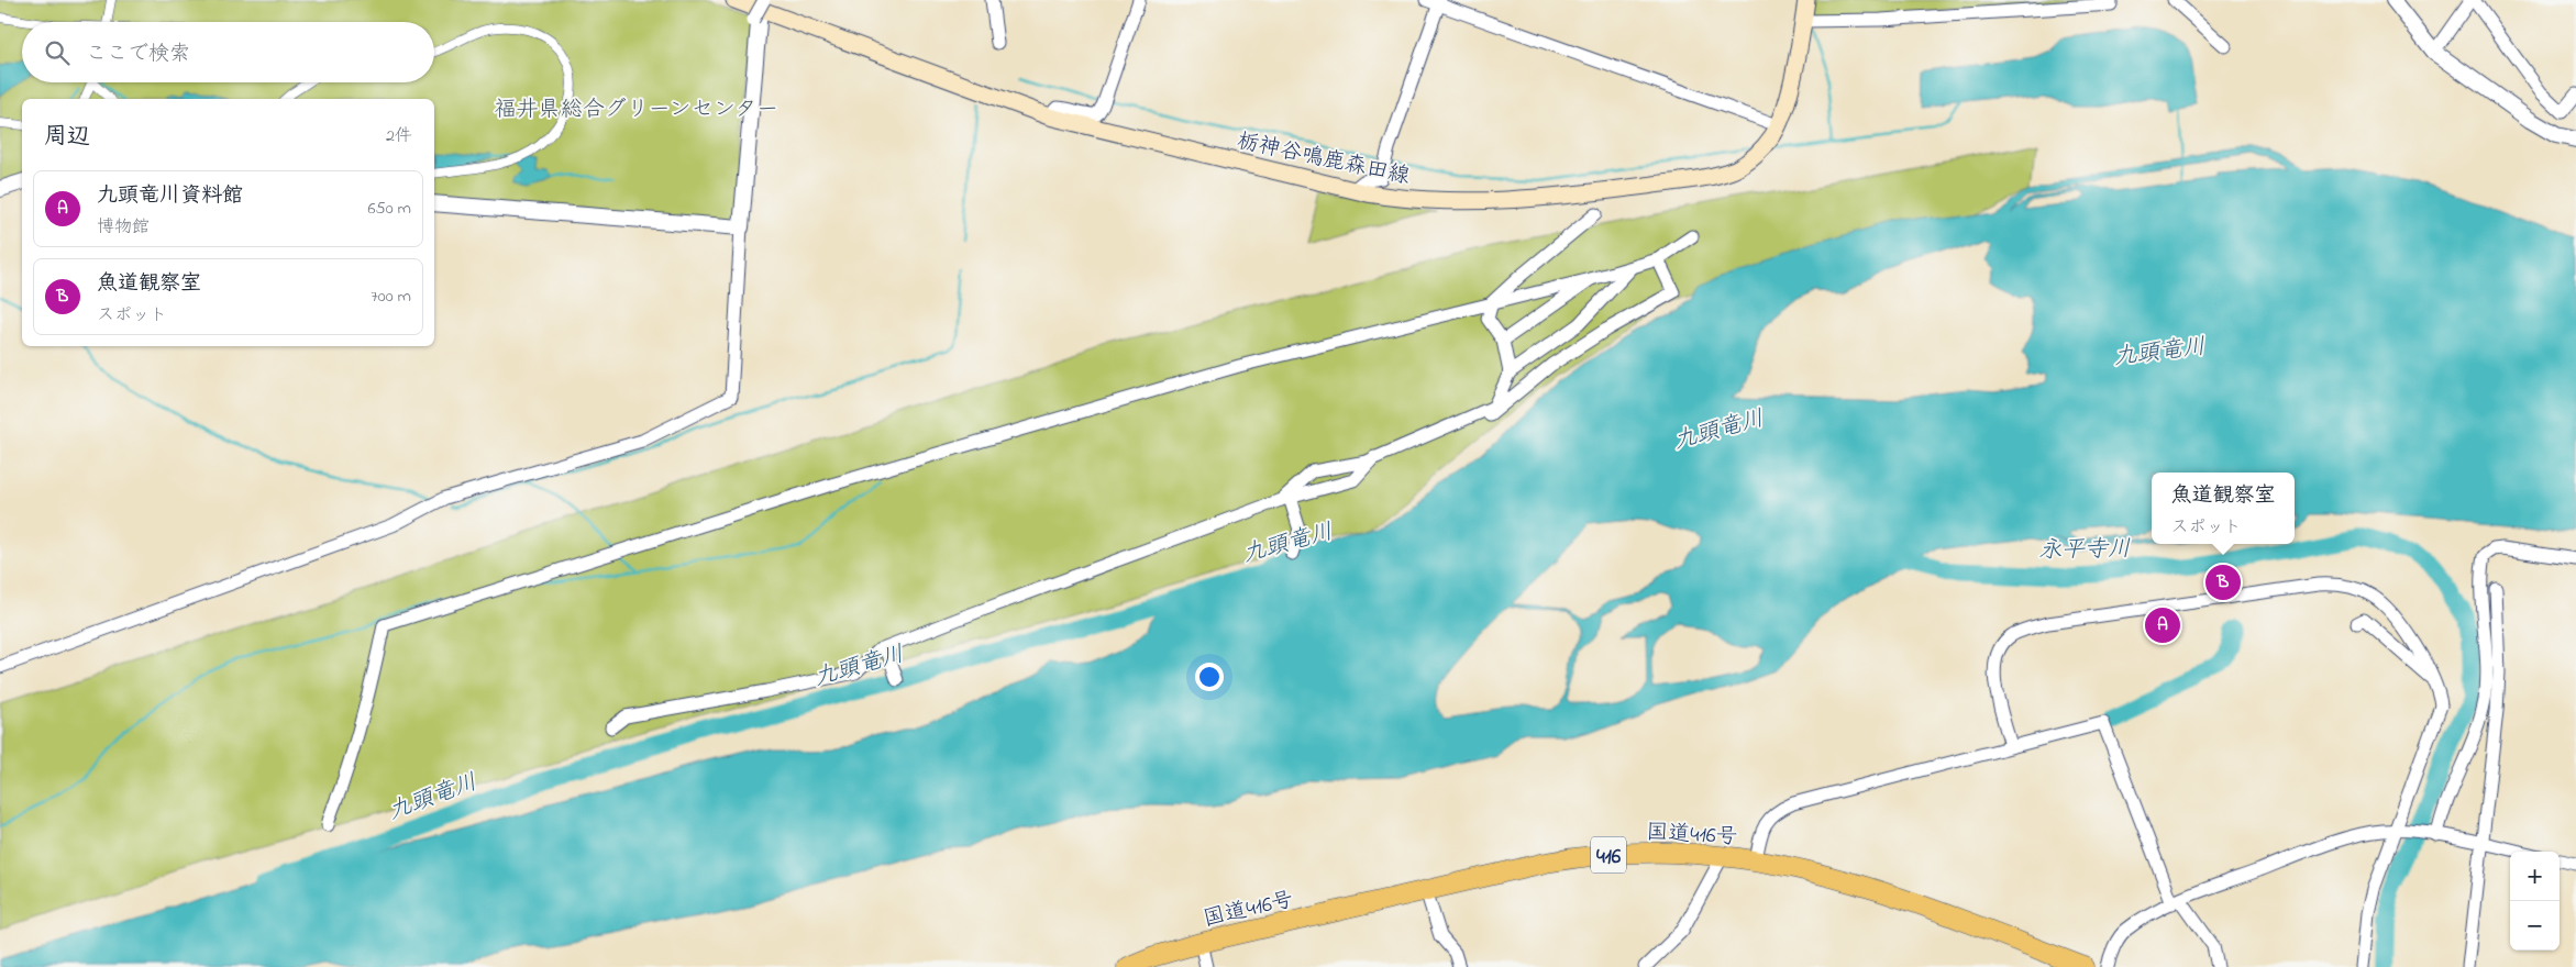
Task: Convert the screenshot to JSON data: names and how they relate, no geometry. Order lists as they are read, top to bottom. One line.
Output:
{"streets":{"highway":["国道416号","416"],"main road":["栃神谷鳴鹿森田線"]},"water":["九頭竜川","永平寺川"],"parks":["福井県総合グリーンセンター"],"page":{"search":"ここで検索","heading":["周辺","2件"],"list":[{"mark":"A","name":"九頭竜川資料館","note":"博物館","value":"650 m"},{"mark":"B","name":"魚道観察室","note":"スポット","value":"700 m"}],"popup":["魚道観察室","スポット"],"pins":["B","A"],"map_buttons":["+","−"]}}
